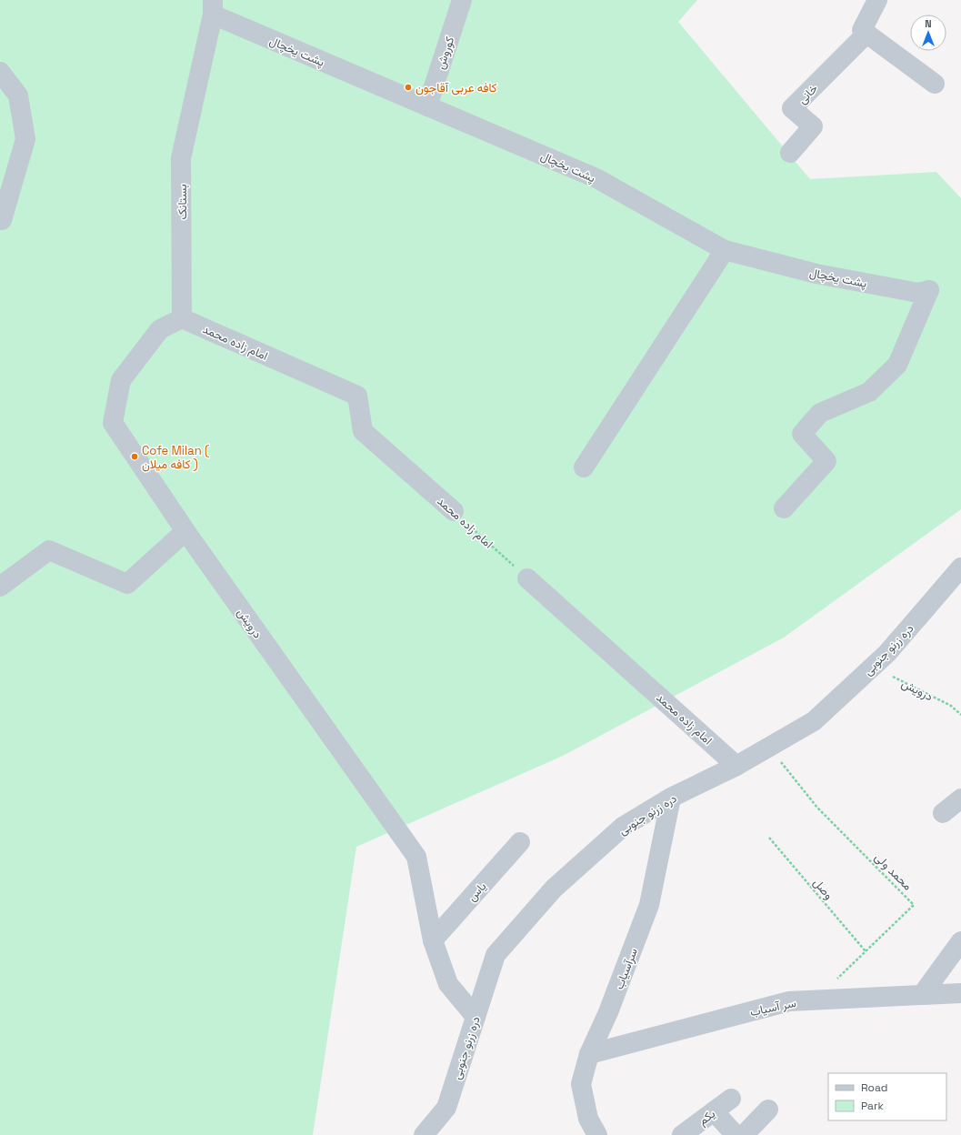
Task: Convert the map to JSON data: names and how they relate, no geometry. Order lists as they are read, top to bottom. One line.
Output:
{"streets":{"street":["پشت یخچال","کوروش","خانی","بستانک","امام زاده محمد","درویش","دره زرنو جنوبی","یاس","سرآسیاب","سر آسیاب","یکم"],"path":["محمد ولی","وصل"]},"crossings":[["پشت یخچال","کوروش"],["پشت یخچال","بستانک"],["بستانک","امام زاده محمد"],["بستانک","درویش"],["امام زاده محمد","درویش"],["امام زاده محمد","دره زرنو جنوبی"],["درویش","دره زرنو جنوبی"],["درویش","یاس"],["دره زرنو جنوبی","محمد ولی"],["دره زرنو جنوبی","سرآسیاب"],["محمد ولی","وصل"],["محمد ولی","سر آسیاب"],["سرآسیاب","سر آسیاب"]],"places":["کافه عربی آقاجون","Cofe Milan ( کافه میلان )"],"legend":["Road","Park"],"north":"top"}
